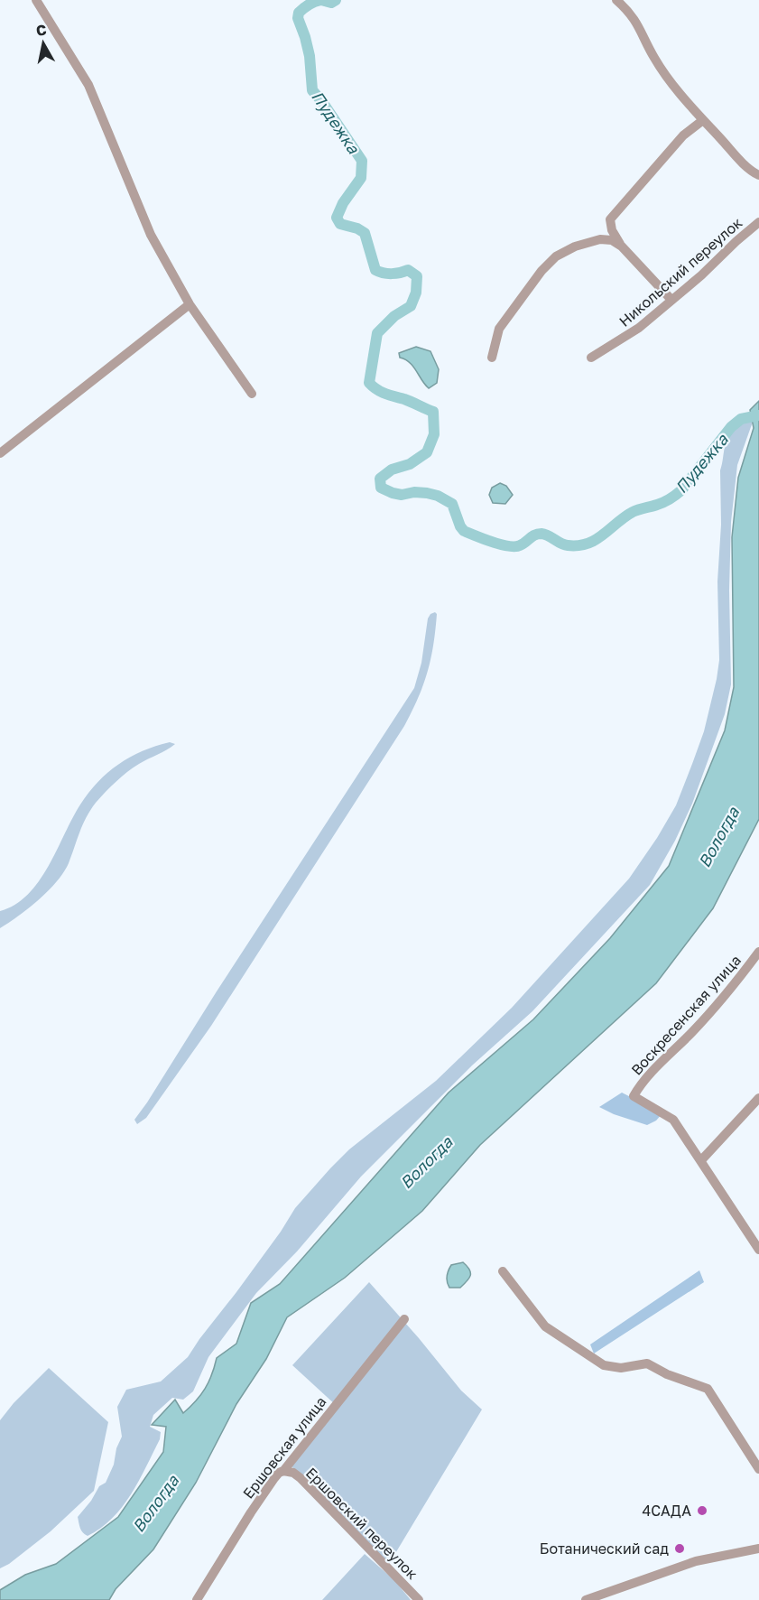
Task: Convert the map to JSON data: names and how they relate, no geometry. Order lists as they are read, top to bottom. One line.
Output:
{"streets":{"street":["Никольский переулок","Воскресенская улица","Ершовская улица","Ершовский переулок"]},"crossings":[["Ершовская улица","Ершовский переулок"]],"water":["Пудежка","Вологда"],"places":["4САДА","Ботанический сад"],"north":"top"}
